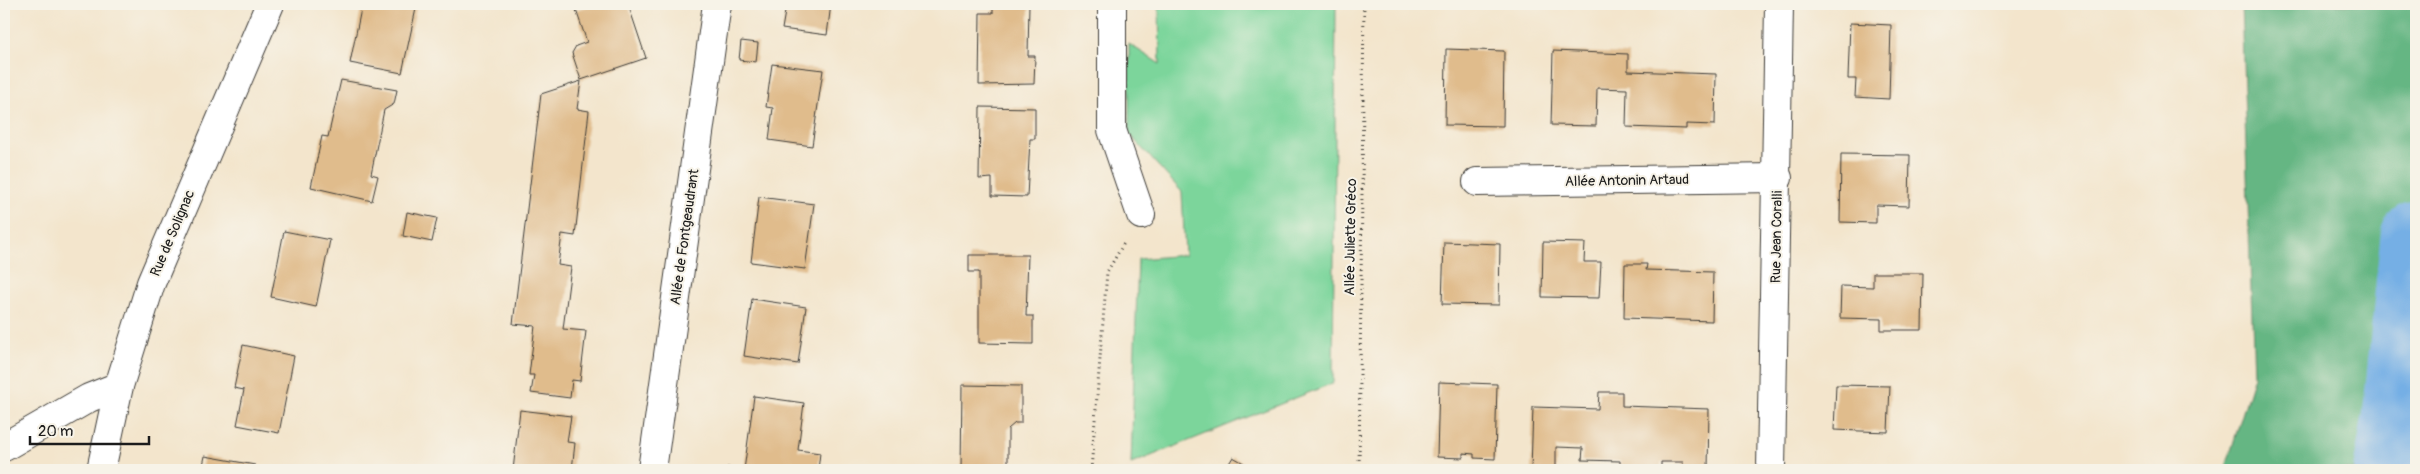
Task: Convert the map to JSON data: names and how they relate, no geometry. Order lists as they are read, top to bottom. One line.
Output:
{"streets":{"street":["Allée Antonin Artaud","Rue de Solignac","Allée de Fontgeaudrant","Rue Jean Coralli"],"path":["Allée Juliette Gréco"]},"crossings":[["Allée Antonin Artaud","Rue Jean Coralli"]],"scale_bar":"20 m"}
